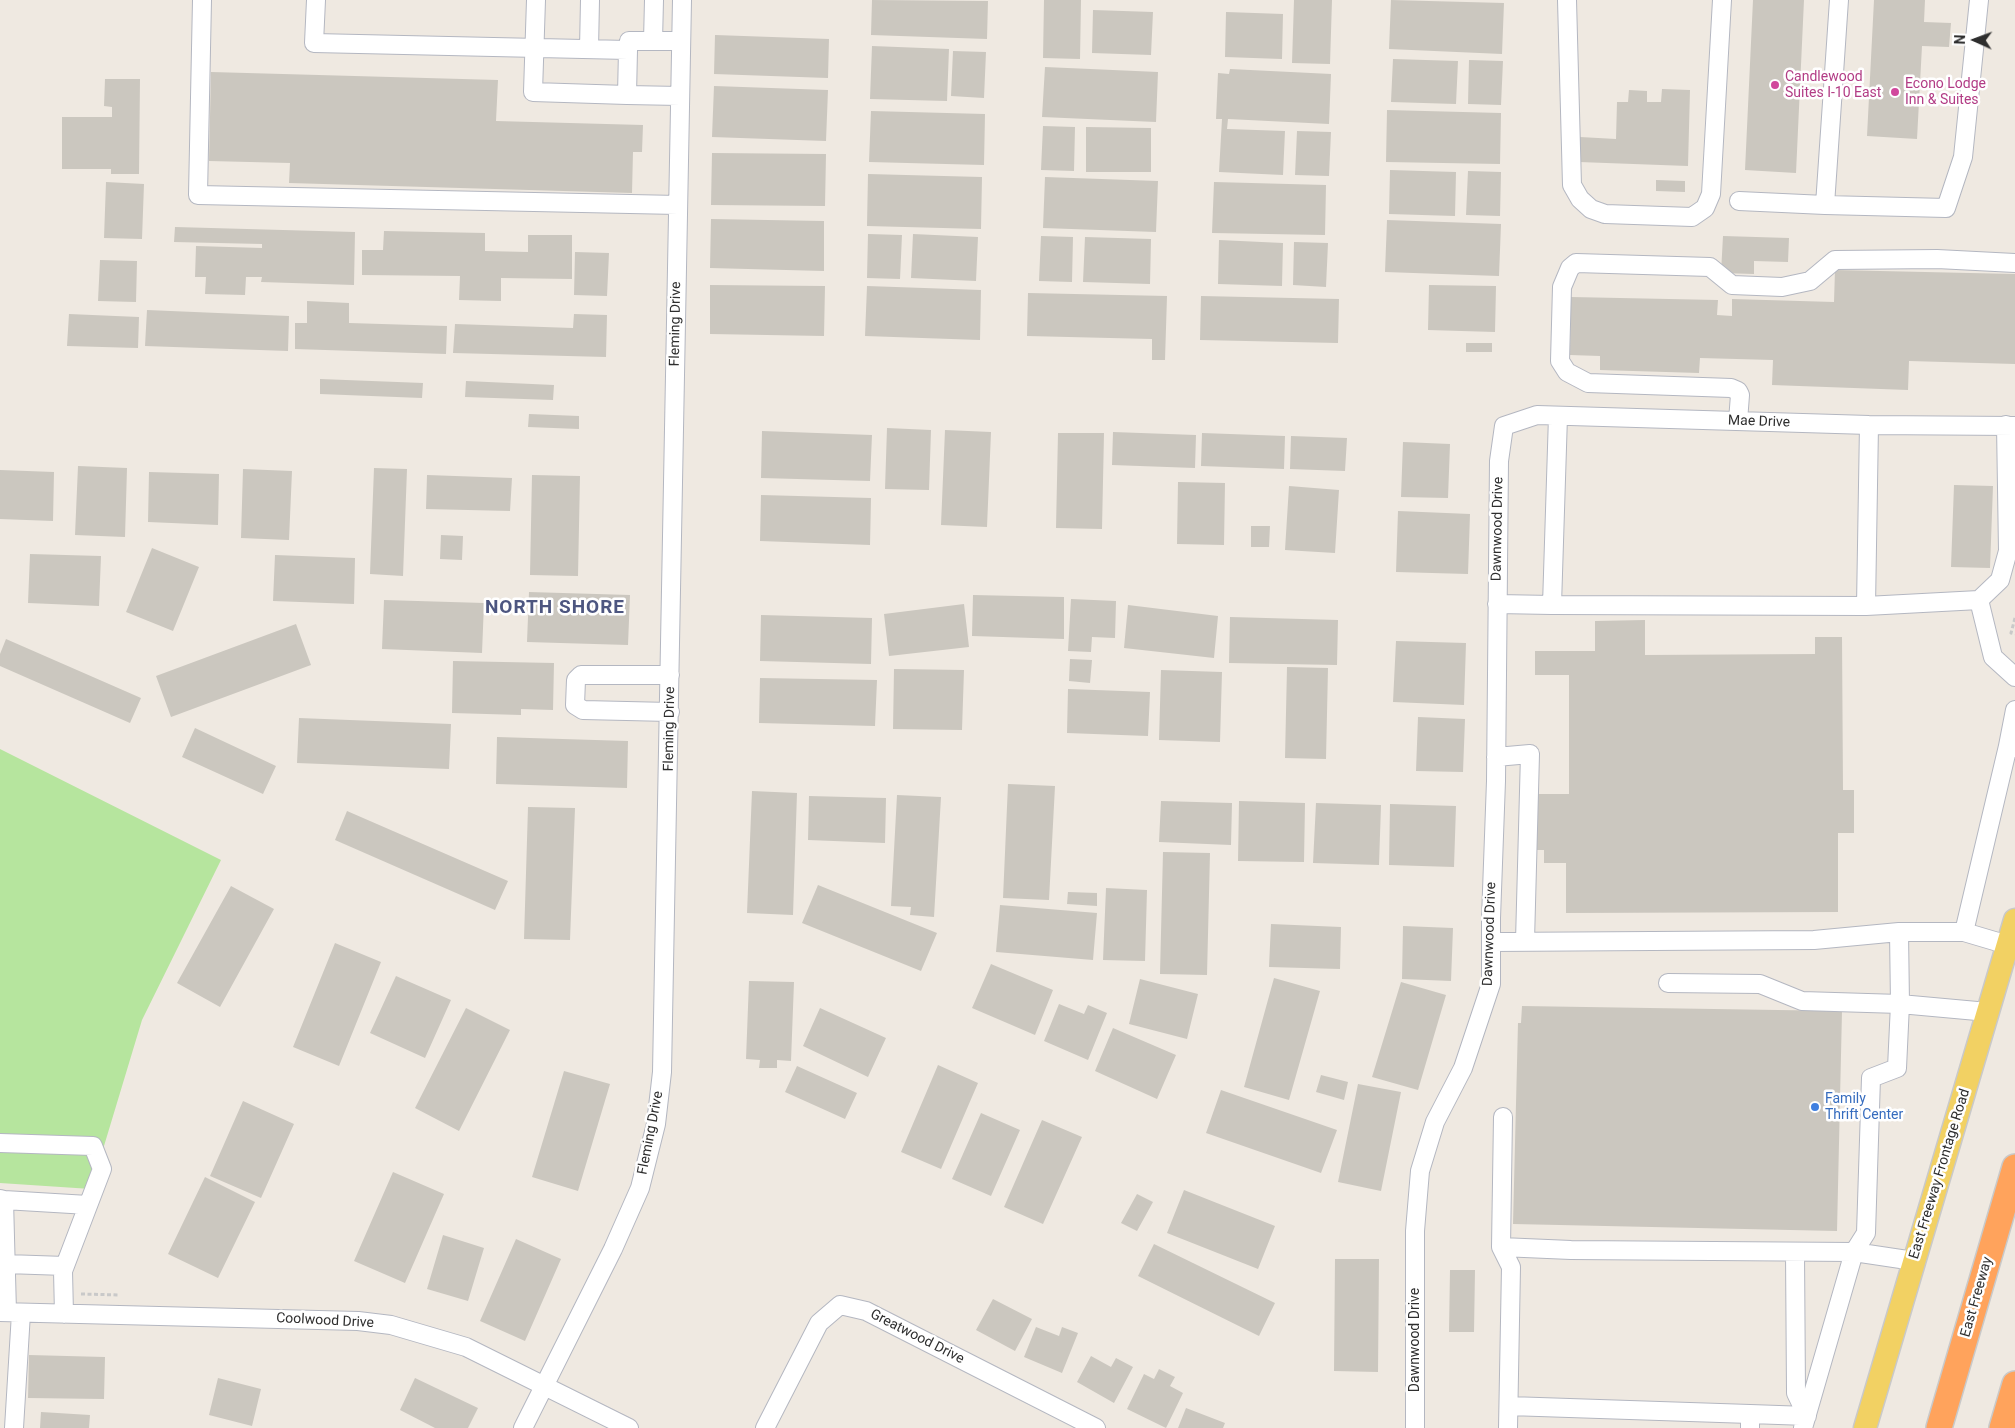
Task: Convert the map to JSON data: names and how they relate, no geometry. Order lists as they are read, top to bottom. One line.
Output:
{"streets":{"highway":["East Freeway"],"main road":["East Freeway Frontage Road"],"street":["Fleming Drive","Mae Drive","Dawnwood Drive","Coolwood Drive","Greatwood Drive"]},"crossings":[["Fleming Drive","Coolwood Drive"],["Mae Drive","Dawnwood Drive"]],"districts":["NORTH SHORE"],"places":["Candlewood Suites I-10 East","Econo Lodge Inn & Suites","Family Thrift Center"],"north":"left"}
